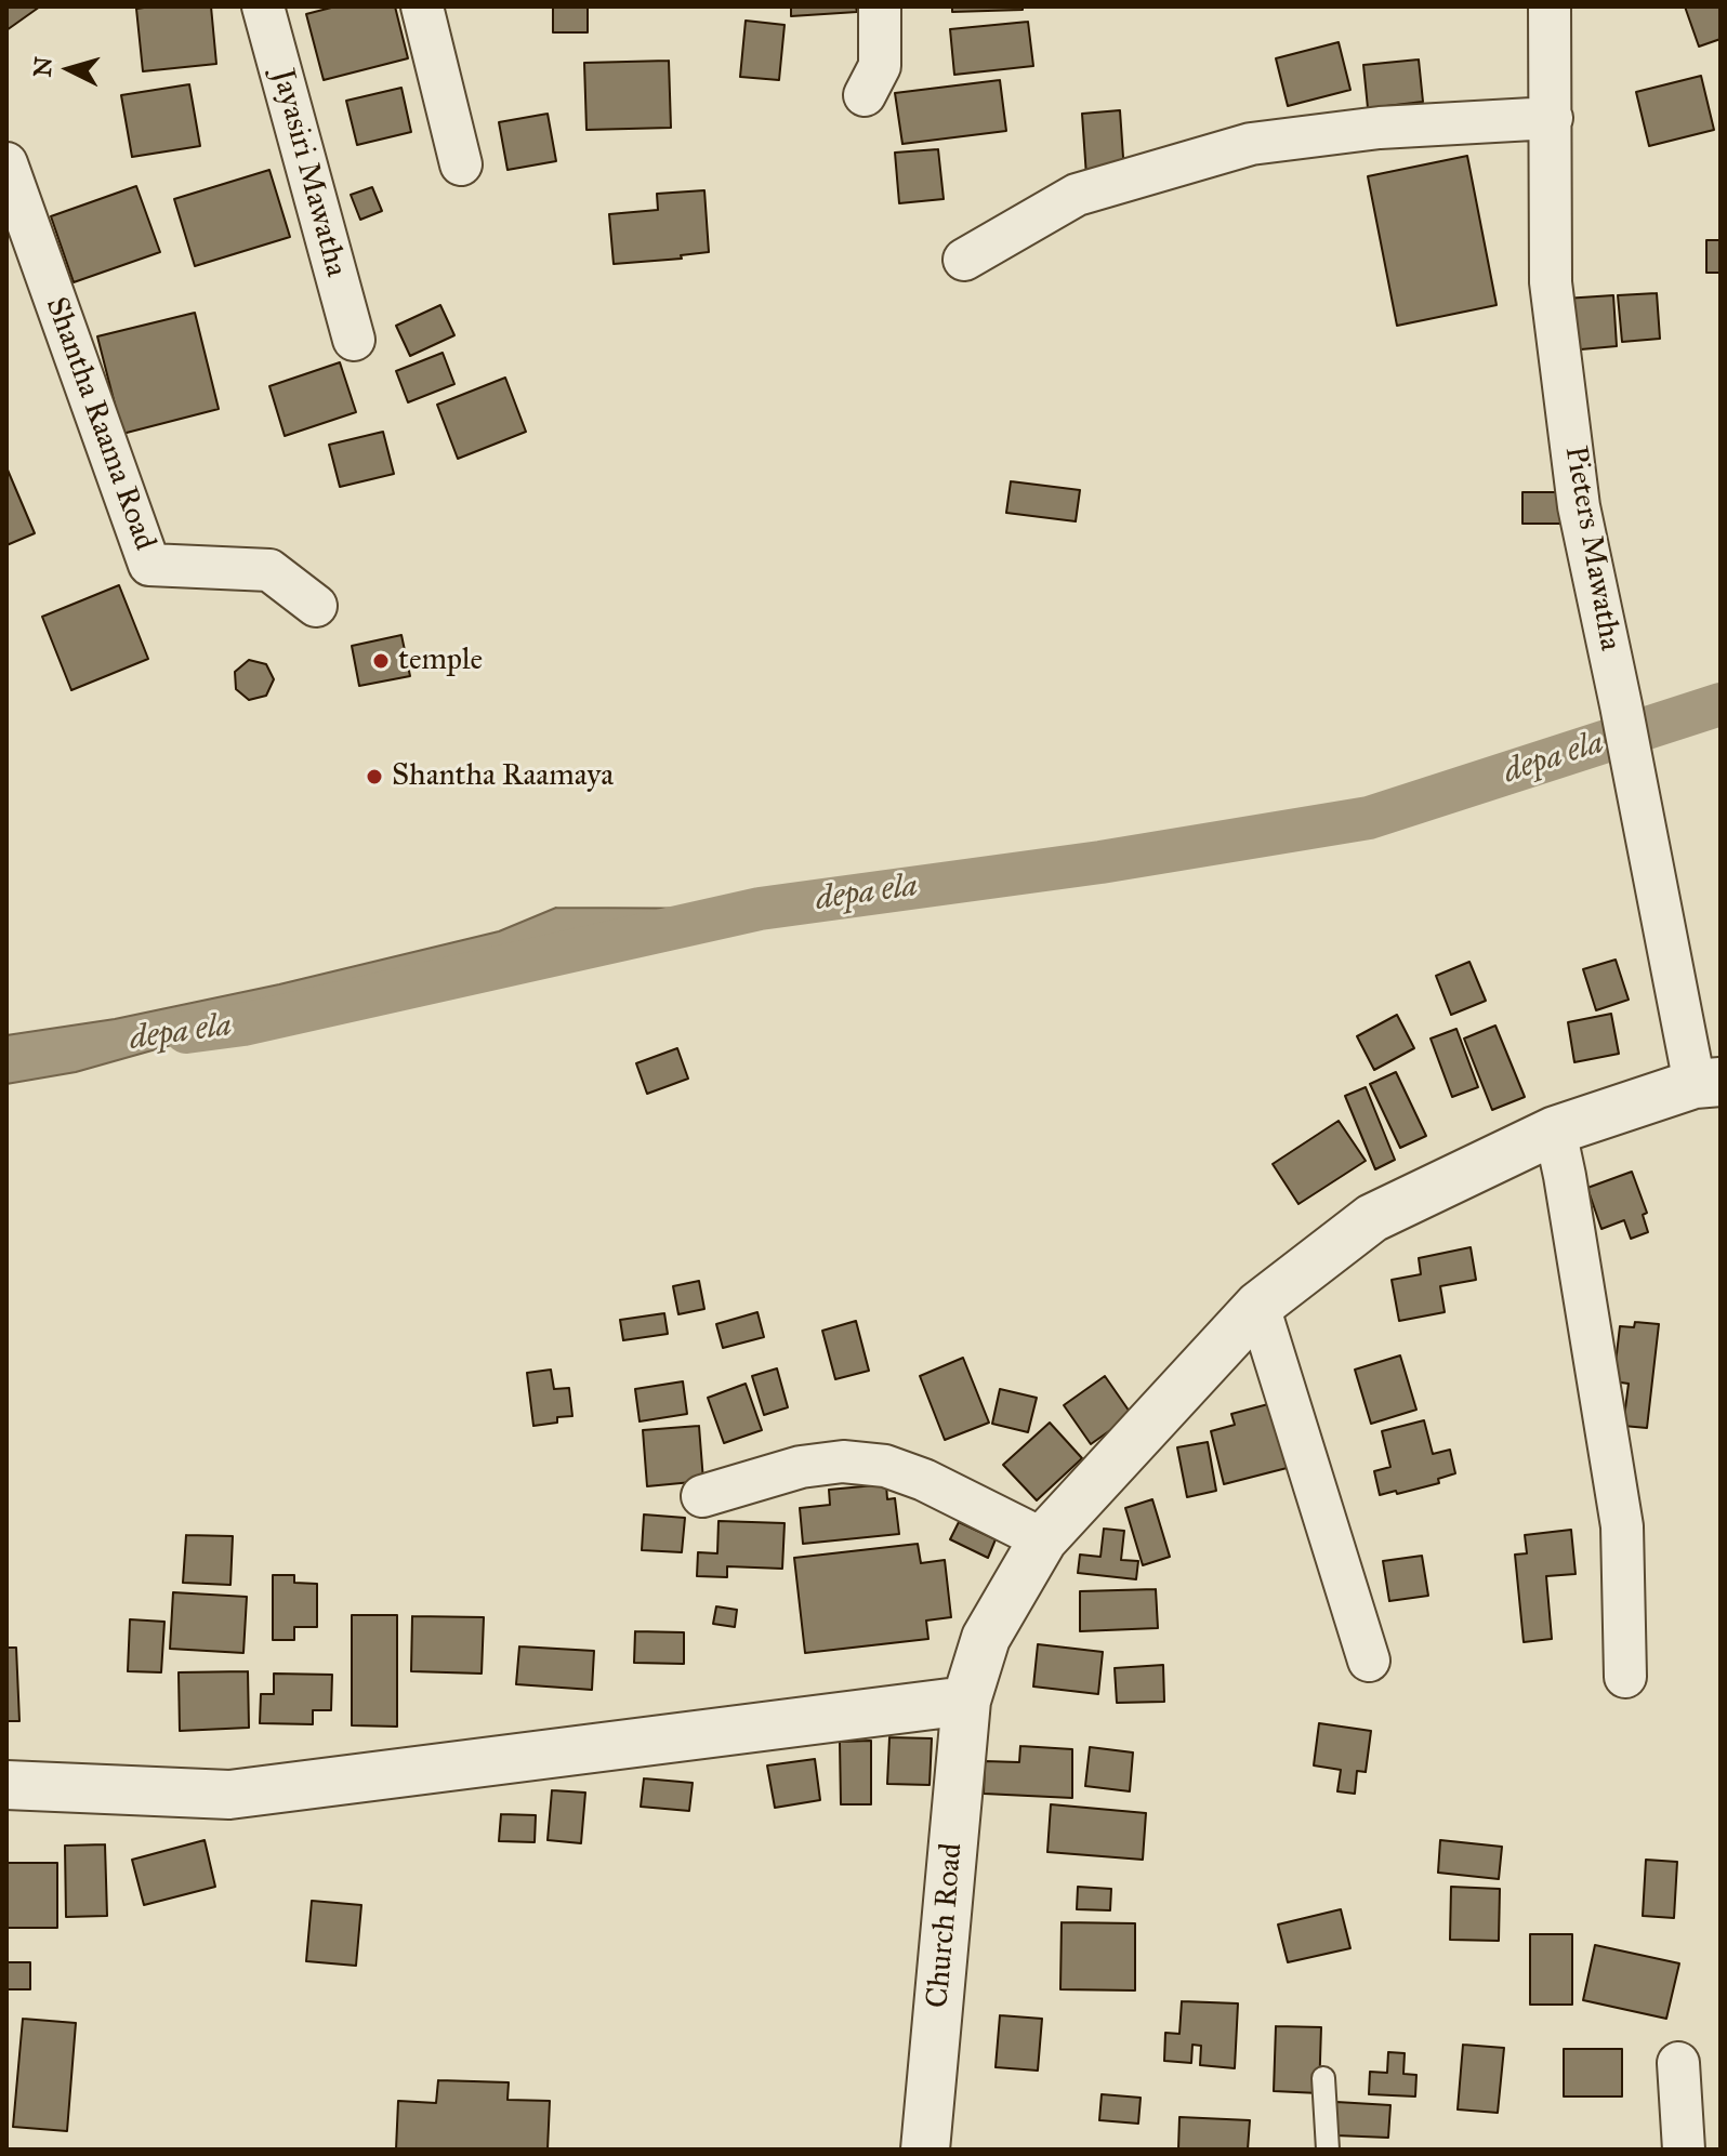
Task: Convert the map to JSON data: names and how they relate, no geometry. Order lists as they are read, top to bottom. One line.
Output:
{"streets":{"street":["Jayasiri Mawatha","Shantha Raama Road","Pieters Mawatha","Church Road"]},"crossings":[["Pieters Mawatha","Church Road"]],"water":["depa ela"],"places":["temple","Shantha Raamaya"],"north":"left"}
